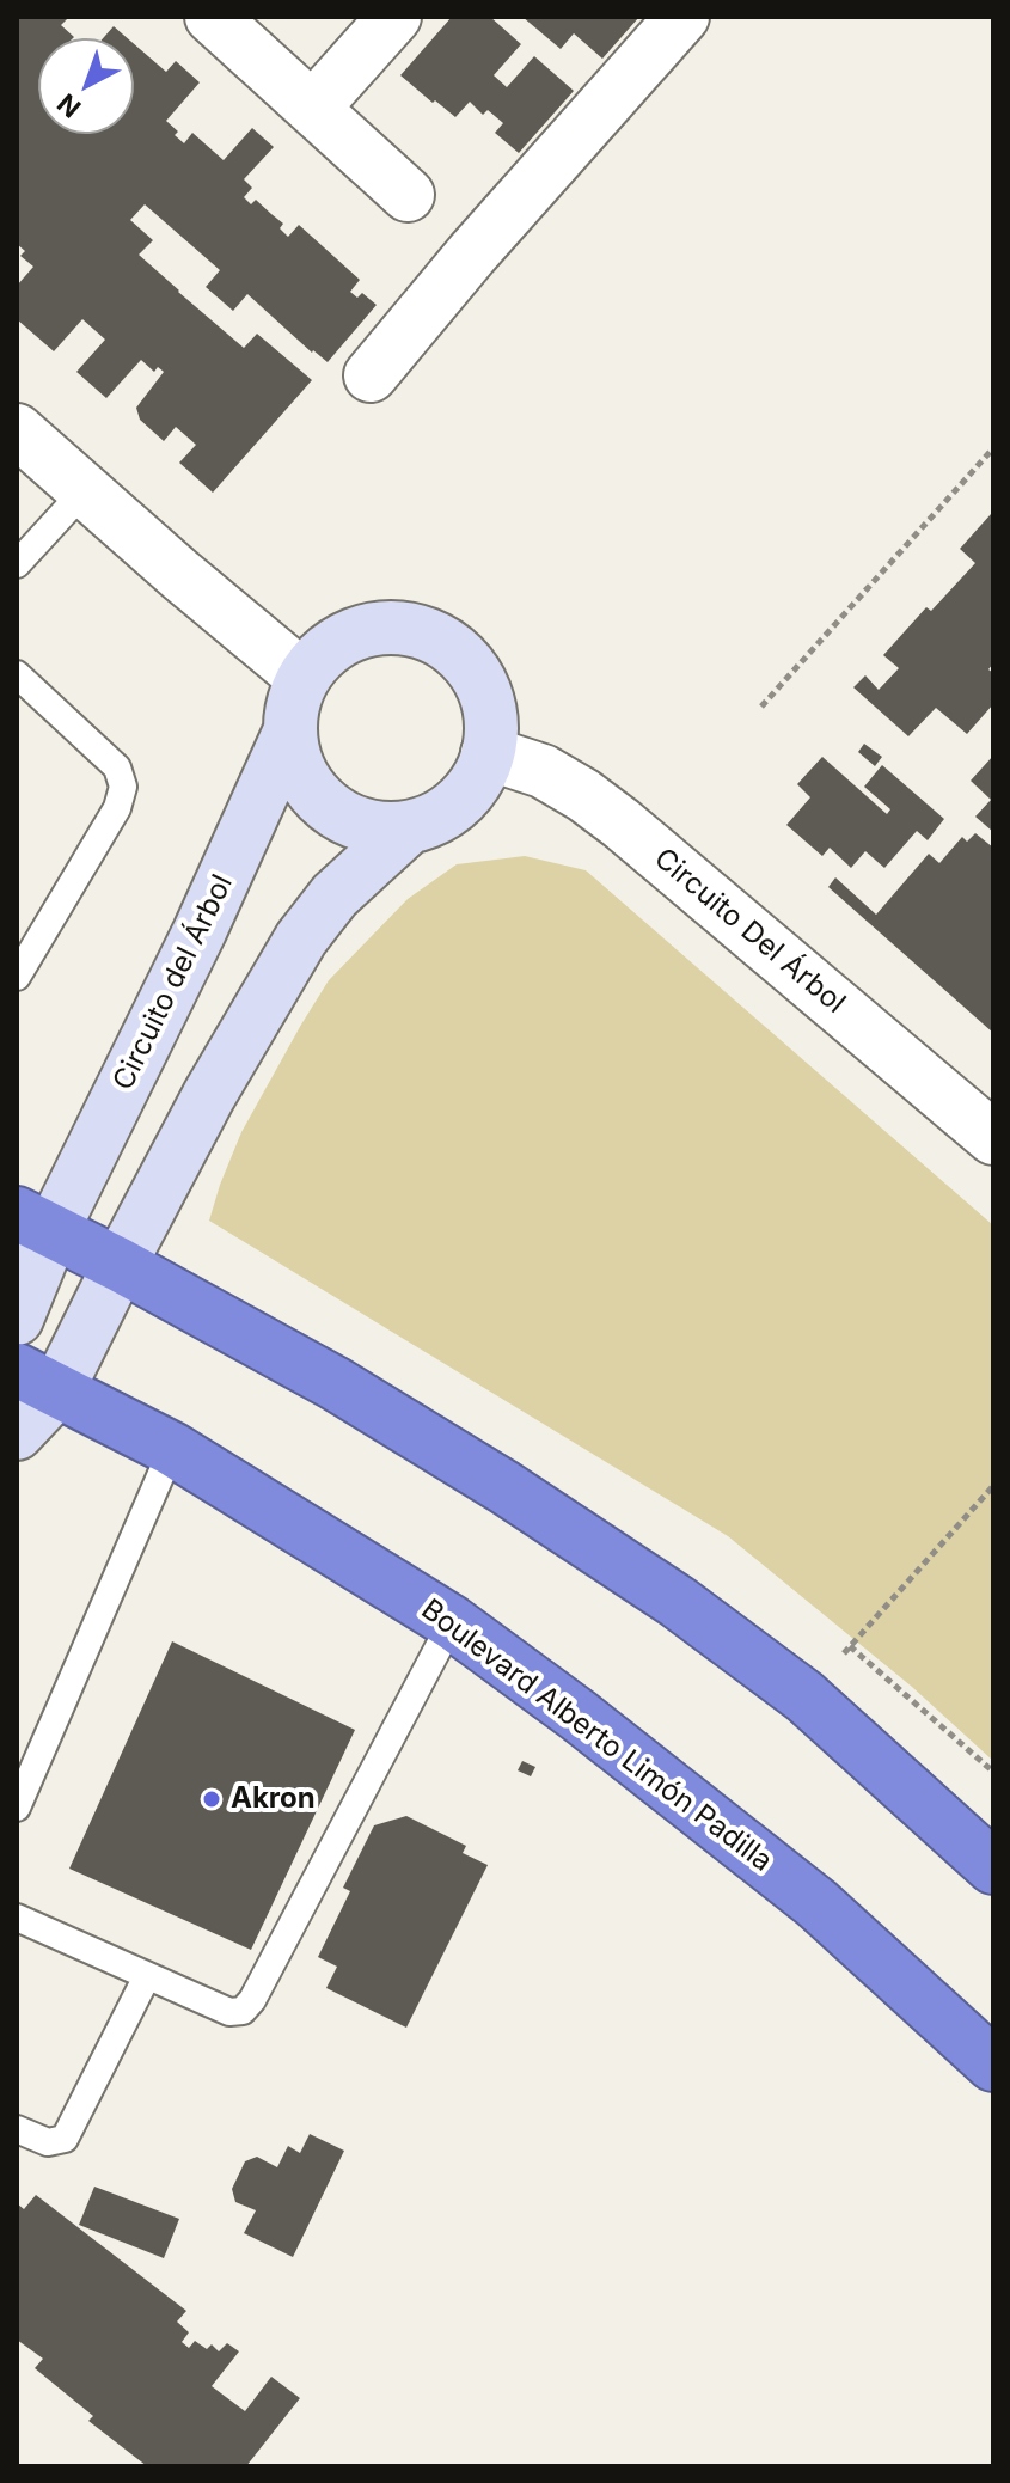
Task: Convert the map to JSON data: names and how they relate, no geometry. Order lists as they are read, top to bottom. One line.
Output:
{"streets":{"highway":["Boulevard Alberto Limón Padilla"],"street":["Circuito Del Árbol","Circuito del Árbol"]},"crossings":[["Circuito Del Árbol","Circuito del Árbol"]],"places":["Akron"],"north":"bottom left"}
